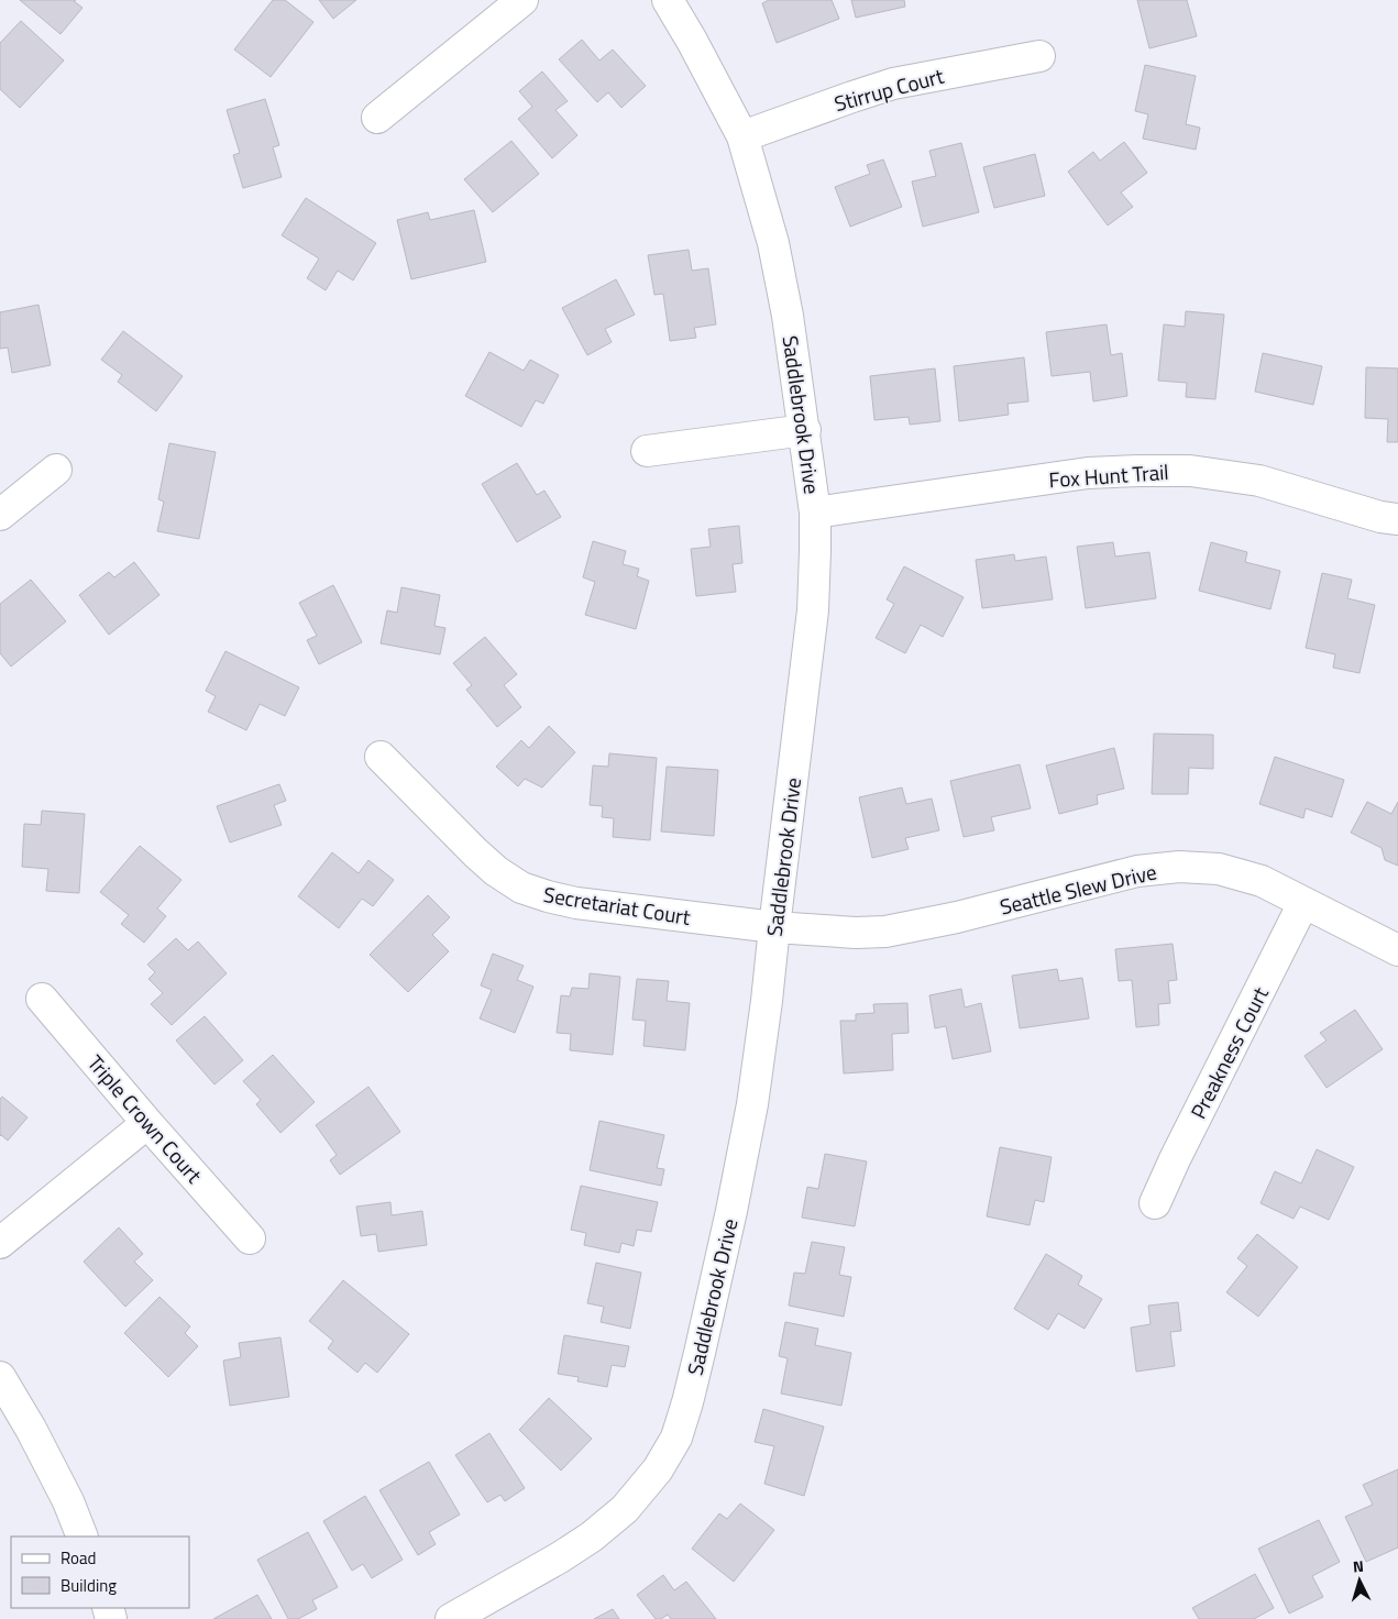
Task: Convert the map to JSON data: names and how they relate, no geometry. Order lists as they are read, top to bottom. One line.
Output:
{"streets":{"street":["Stirrup Court","Saddlebrook Drive","Fox Hunt Trail","Seattle Slew Drive","Secretariat Court","Preakness Court","Triple Crown Court"]},"crossings":[["Stirrup Court","Saddlebrook Drive"],["Saddlebrook Drive","Fox Hunt Trail"],["Saddlebrook Drive","Seattle Slew Drive"],["Saddlebrook Drive","Secretariat Court"],["Seattle Slew Drive","Secretariat Court"],["Seattle Slew Drive","Preakness Court"]],"legend":["Road","Building"],"north":"top"}
